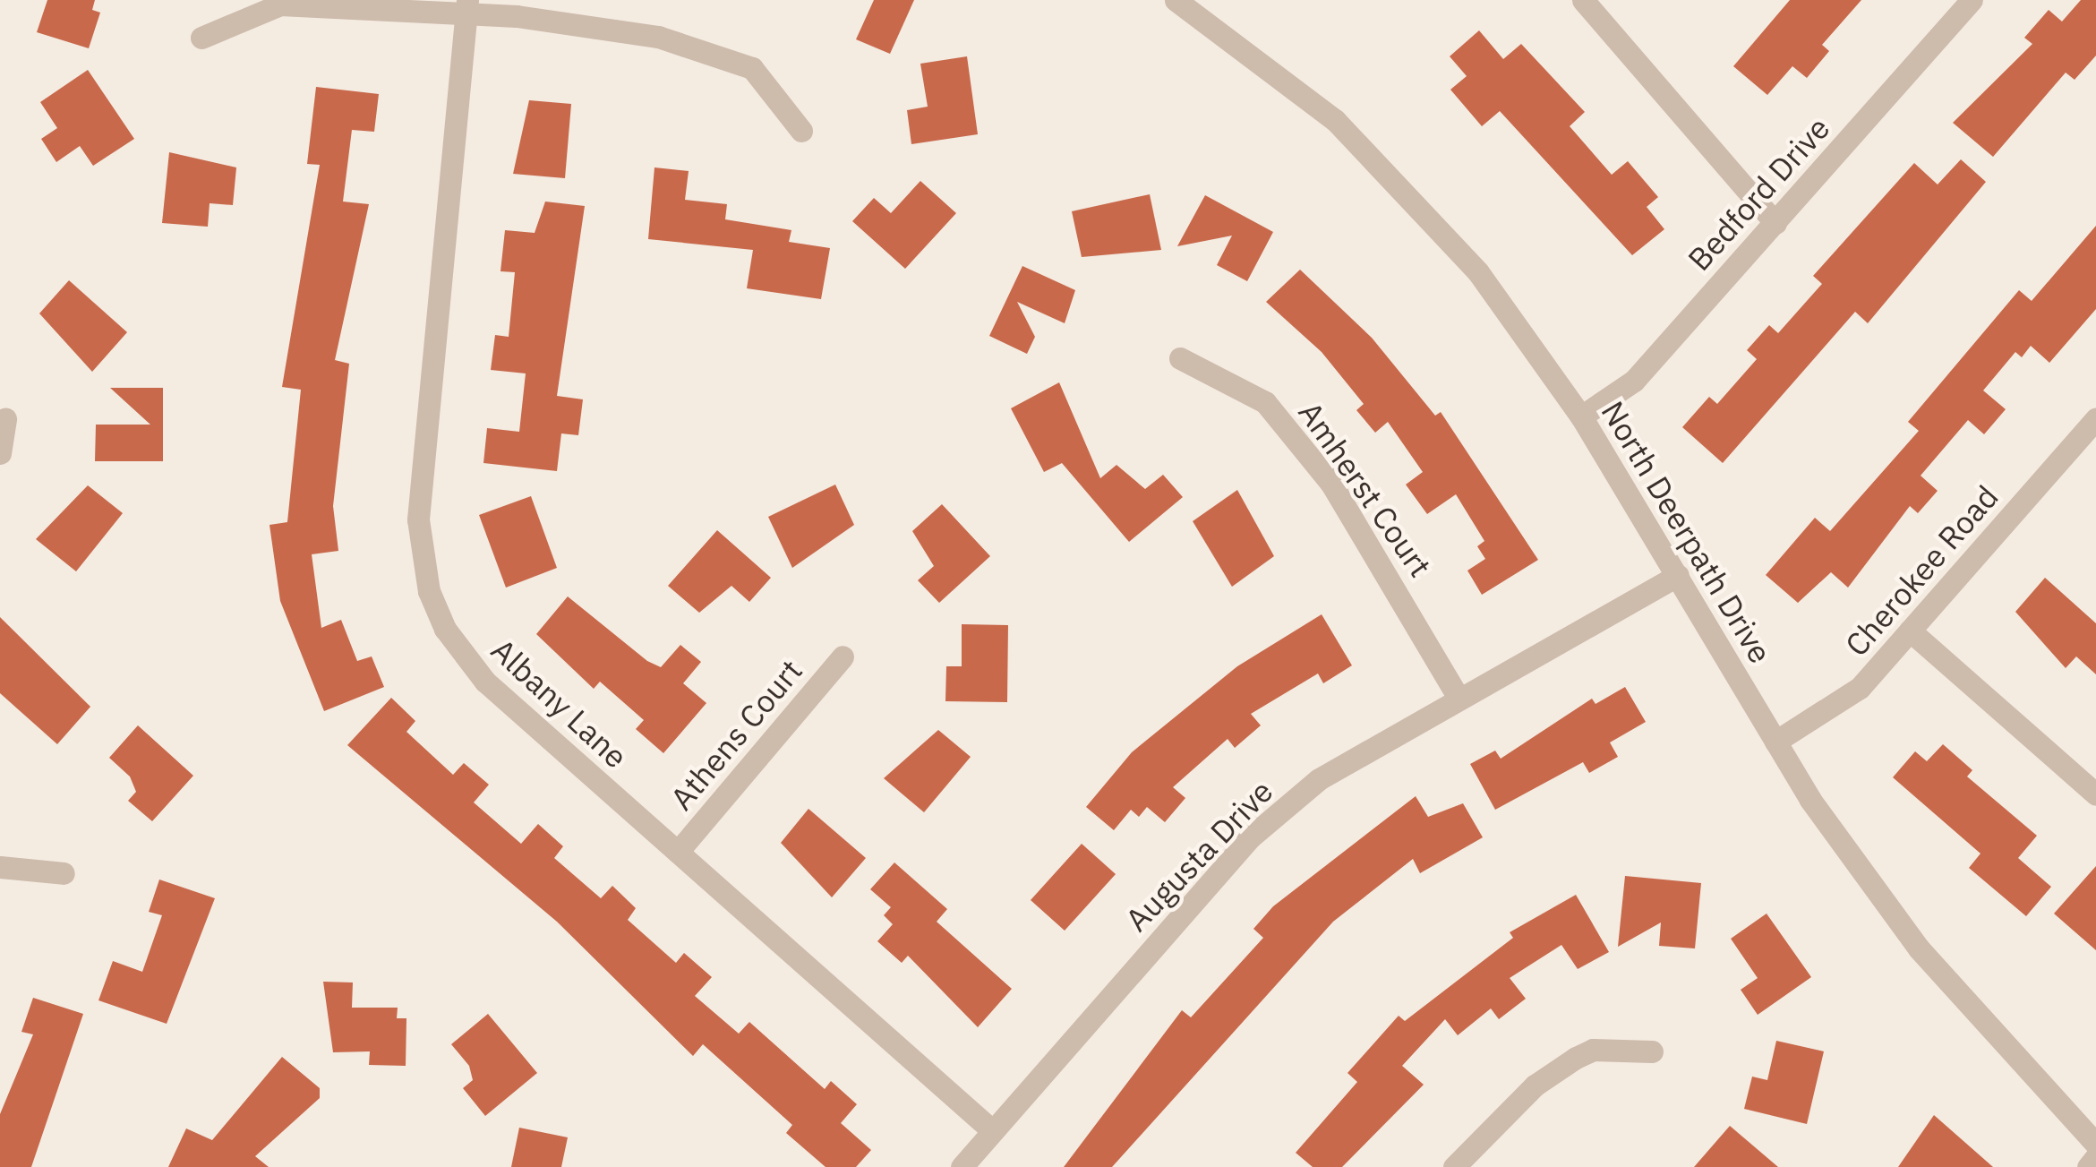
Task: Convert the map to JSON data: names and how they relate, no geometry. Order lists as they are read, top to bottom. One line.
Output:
{"streets":{"street":["Bedford Drive","Amherst Court","North Deerpath Drive","Cherokee Road","Albany Lane","Athens Court","Augusta Drive"]},"crossings":[["Bedford Drive","North Deerpath Drive"],["Amherst Court","Augusta Drive"],["North Deerpath Drive","Cherokee Road"],["North Deerpath Drive","Augusta Drive"],["Albany Lane","Athens Court"],["Albany Lane","Augusta Drive"]]}
